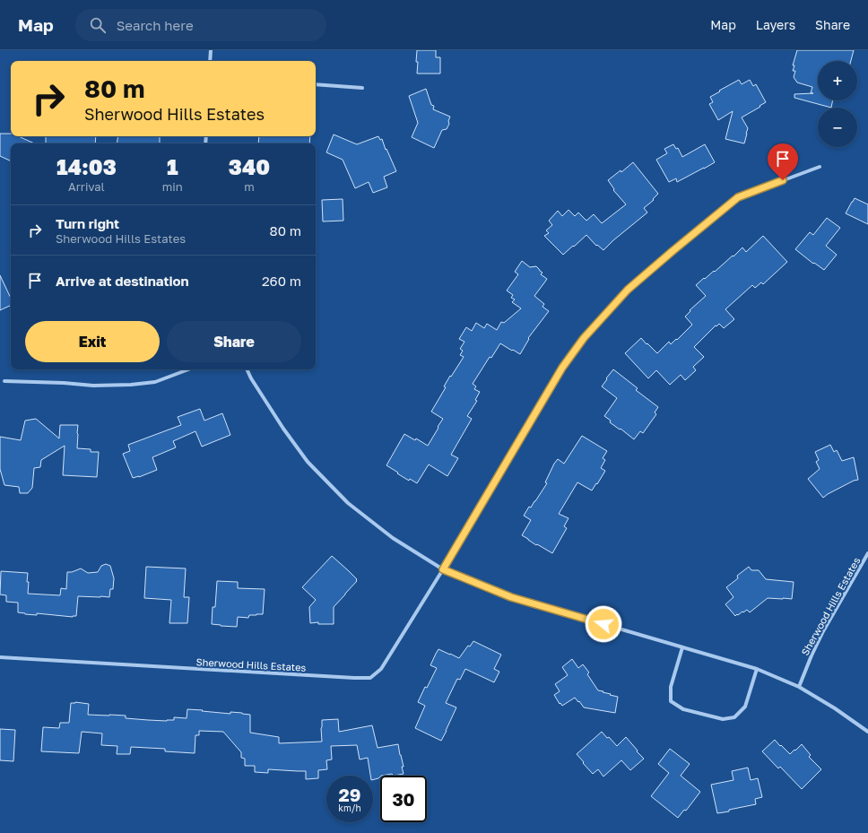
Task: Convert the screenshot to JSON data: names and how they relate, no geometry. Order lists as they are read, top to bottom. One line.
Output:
{"streets":{"street":["Sherwood Hills Estates"]},"page":{"header":"Map","search":"Search here","nav":["Map","Layers","Share"],"map_buttons":["+","−"],"turn":["80 m","Sherwood Hills Estates"],"eta":["14:03","Arrival","1","min","340","m"],"list":[{"name":"Turn right","note":"Sherwood Hills Estates","value":"80 m"},{"name":"Arrive at destination","value":"260 m"}],"buttons":["Exit","Share"],"speed":"29 km/h","limit":"30"}}
